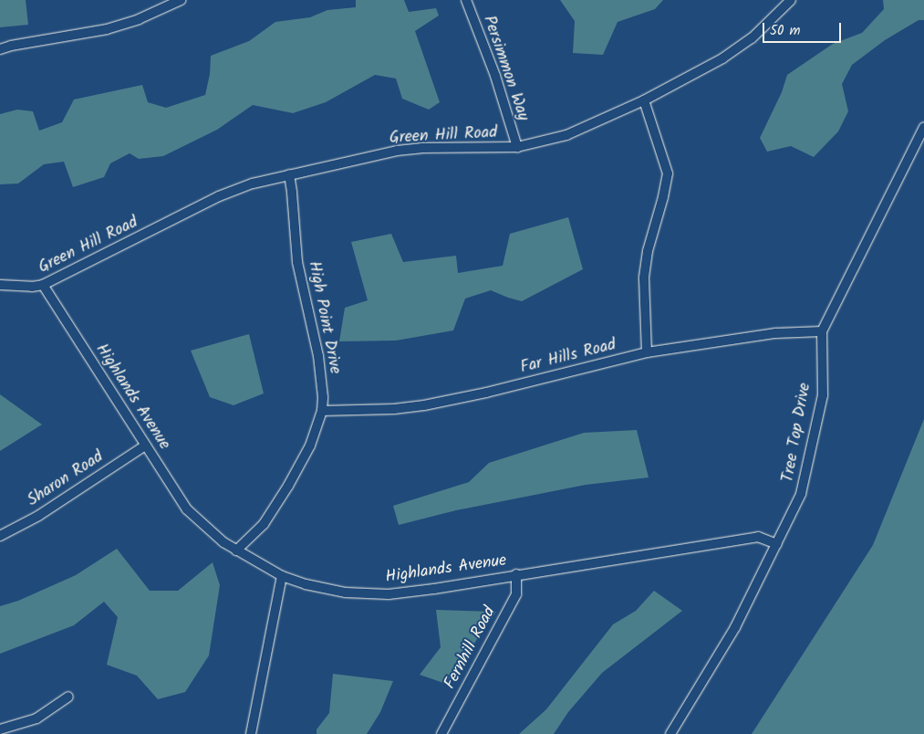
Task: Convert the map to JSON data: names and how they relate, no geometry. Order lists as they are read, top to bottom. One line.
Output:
{"streets":{"street":["Persimmon Way","Green Hill Road","High Point Drive","Far Hills Road","Highlands Avenue","Tree Top Drive","Sharon Road","Fernhill Road"]},"crossings":[["Persimmon Way","Green Hill Road"],["Green Hill Road","High Point Drive"],["Green Hill Road","Highlands Avenue"],["High Point Drive","Far Hills Road"],["High Point Drive","Highlands Avenue"],["Far Hills Road","Tree Top Drive"],["Highlands Avenue","Tree Top Drive"],["Highlands Avenue","Sharon Road"],["Highlands Avenue","Fernhill Road"]],"scale_bar":"50 m"}
